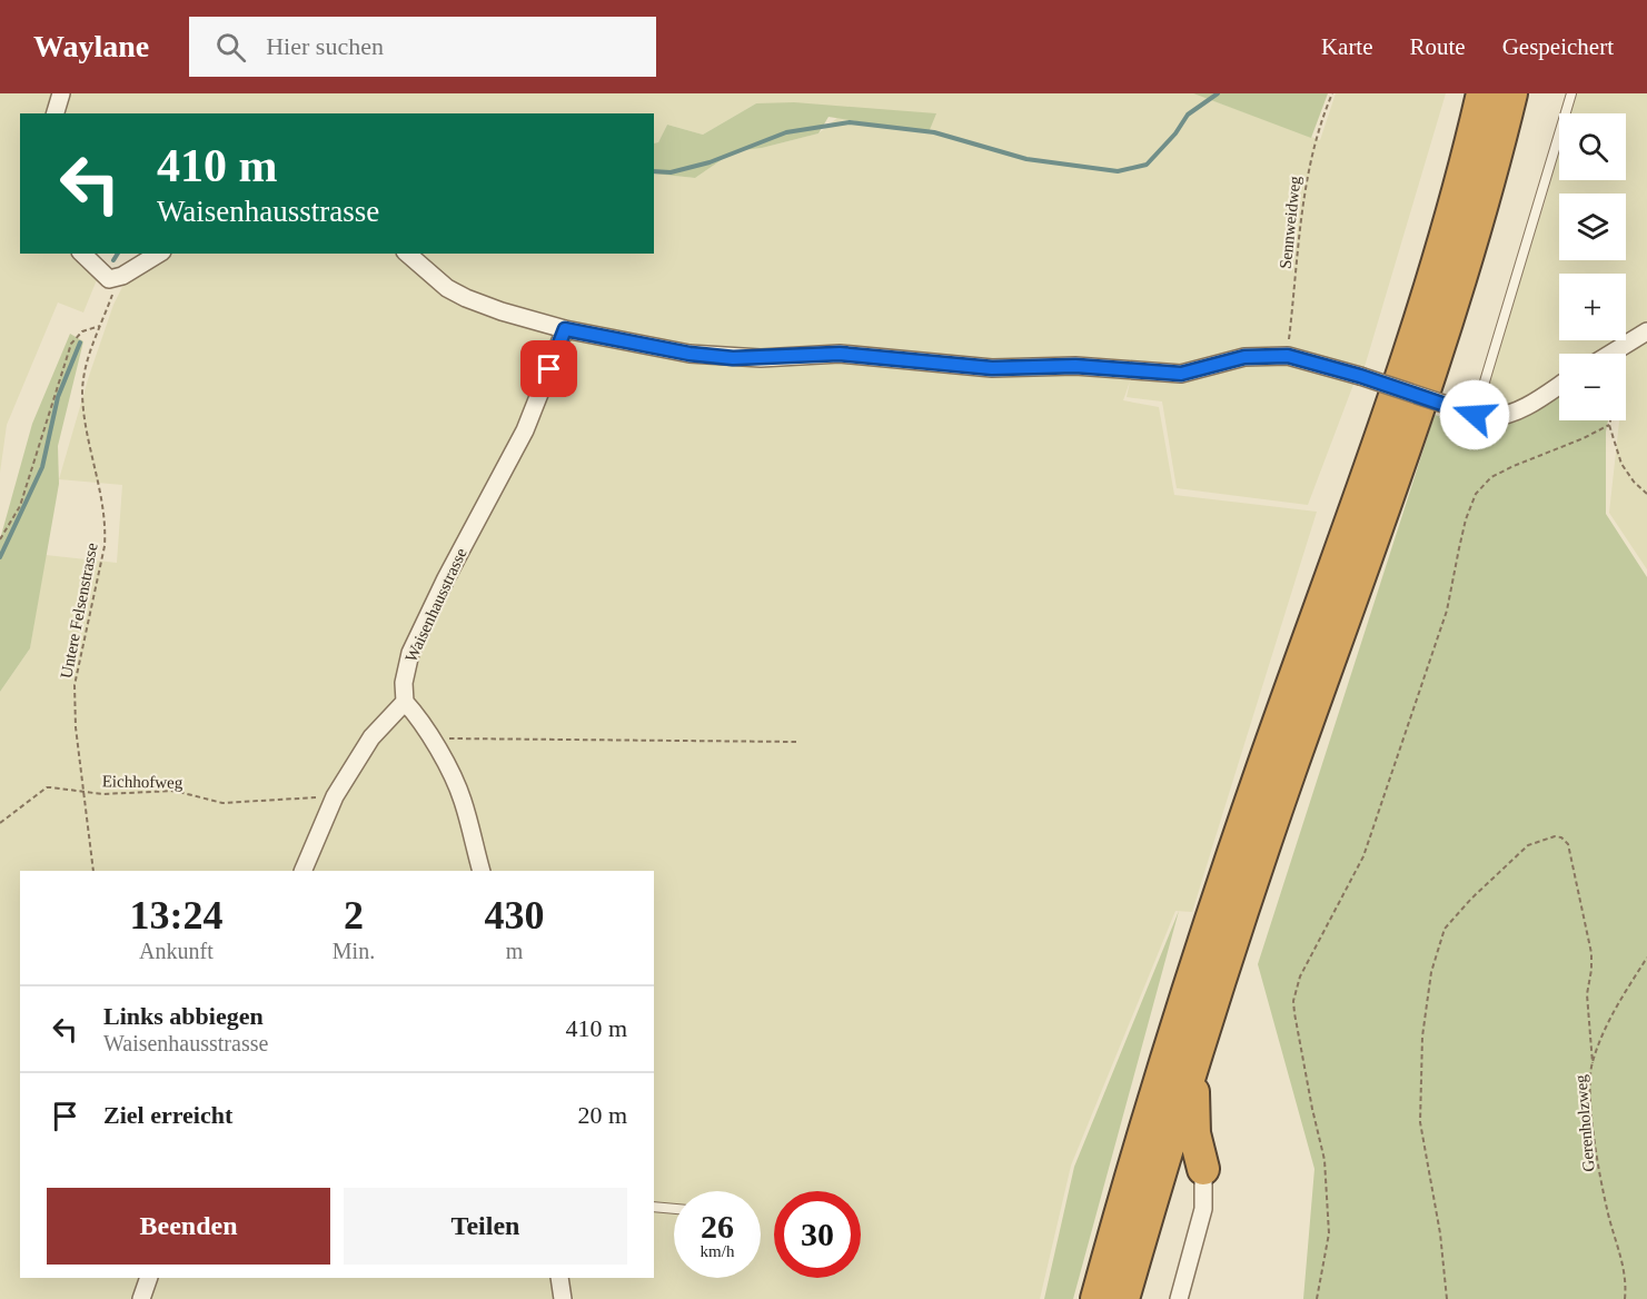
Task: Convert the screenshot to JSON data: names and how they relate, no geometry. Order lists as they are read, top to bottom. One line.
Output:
{"streets":{"street":["Waisenhausstrasse"],"path":["Sennweidweg","Untere Felsenstrasse","Eichhofweg","Gerenholzweg"]},"crossings":[["Untere Felsenstrasse","Eichhofweg"]],"page":{"header":"Waylane","search":"Hier suchen","nav":["Karte","Route","Gespeichert"],"map_buttons":["+","−"],"turn":["410 m","Waisenhausstrasse"],"eta":["13:24","Ankunft","2","Min.","430","m"],"list":[{"name":"Links abbiegen","note":"Waisenhausstrasse","value":"410 m"},{"name":"Ziel erreicht","value":"20 m"}],"buttons":["Beenden","Teilen"],"speed":"26 km/h","limit":"30"}}
